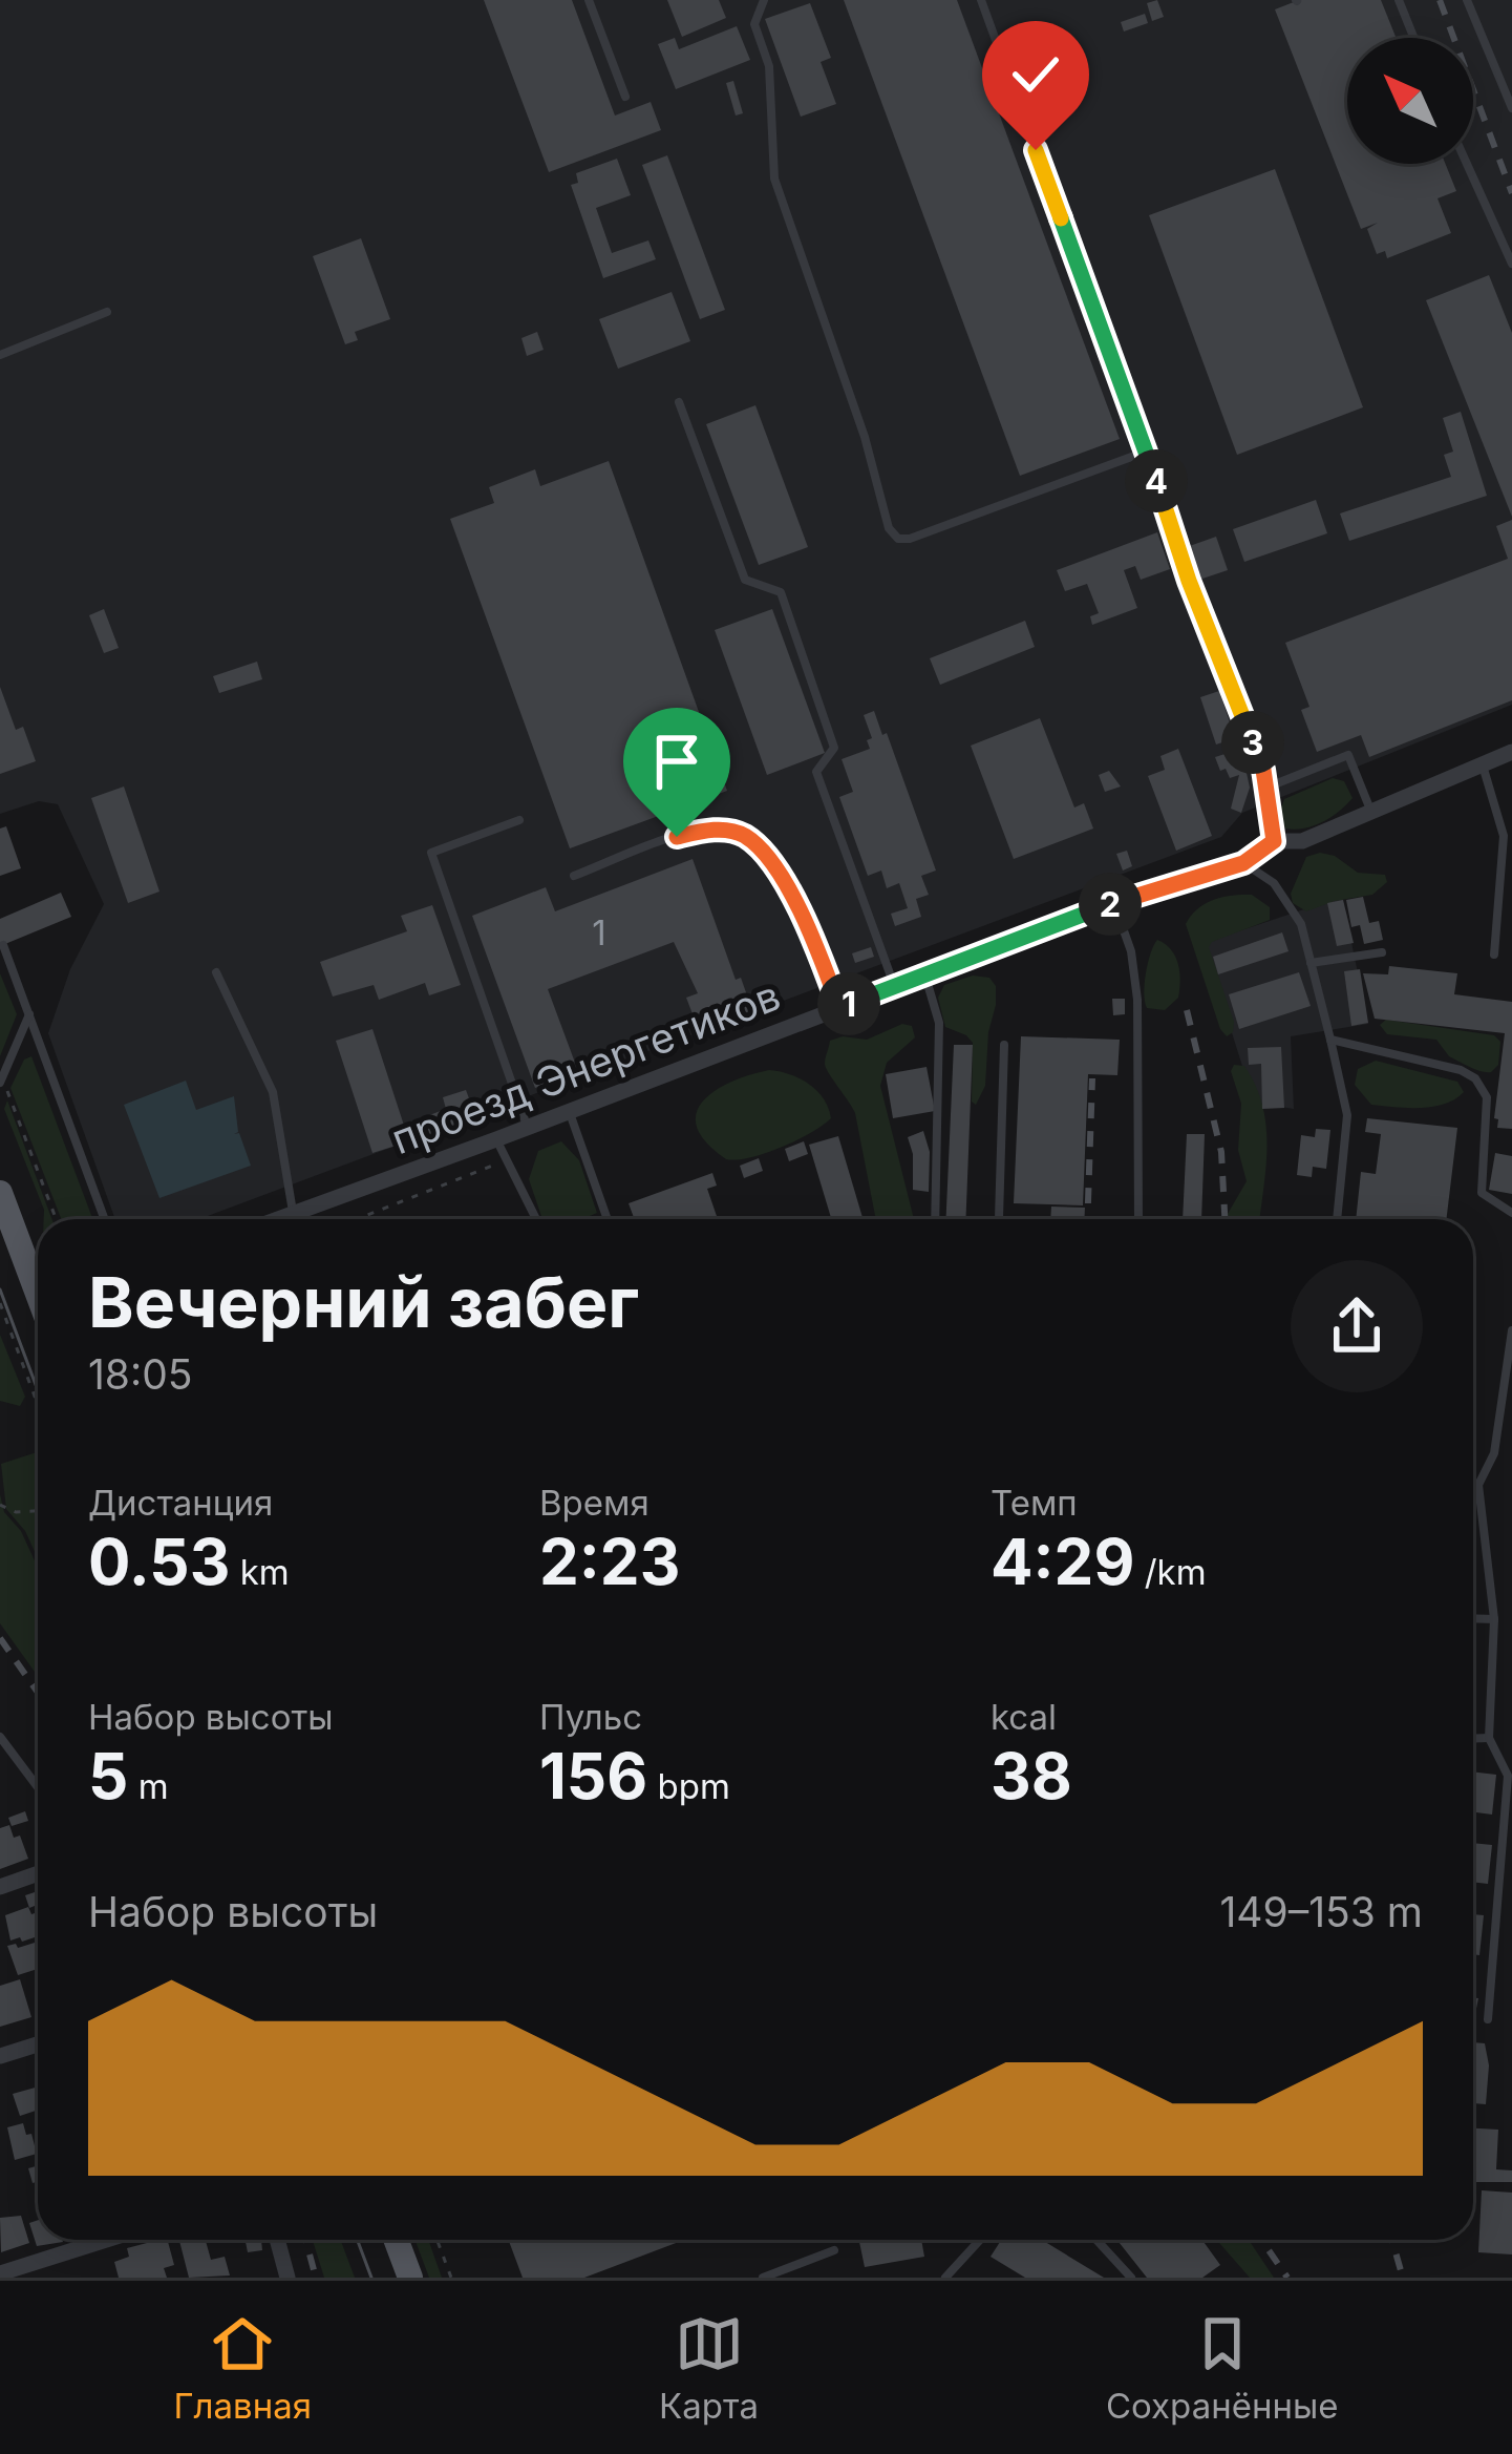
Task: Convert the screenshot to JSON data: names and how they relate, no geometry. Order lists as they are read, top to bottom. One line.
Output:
{"streets":{"street":["проезд Энергетиков"]},"house_numbers":["1"],"north":"top left","page":{"pins":["4","3","2","1"],"heading":["Вечерний забег","18:05"],"stats":[["Дистанция","0.53 km"],["Время","2:23"],["Темп","4:29 /km"],["Набор высоты","5 m"],["Пульс","156 bpm"],["kcal","38"]],"chart":["Набор высоты","149–153 m"],"tabs":["Главная","Карта","Сохранённые"]}}
